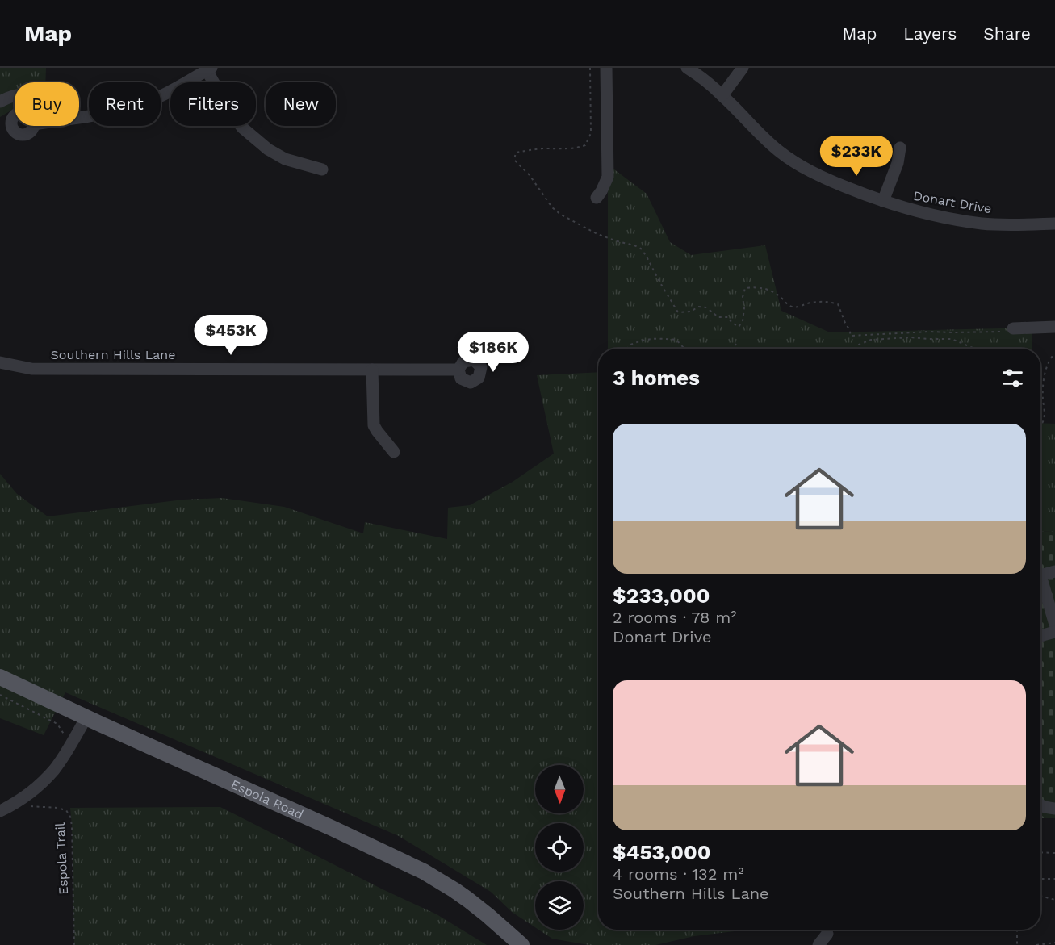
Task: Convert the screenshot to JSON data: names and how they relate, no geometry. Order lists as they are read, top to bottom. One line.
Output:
{"streets":{"main road":["Espola Road"],"street":["Donart Drive","Southern Hills Lane"],"path":["Espola Trail"]},"north":"bottom","page":{"header":"Map","nav":["Map","Layers","Share"],"chip":["Buy","Rent","Filters","New"],"price":["$233K","$453K","$186K"],"heading":"3 homes","list":[{"name":"$233,000","note":"2 rooms · 78 m² · Donart Drive"},{"name":"$453,000","note":"4 rooms · 132 m² · Southern Hills Lane"}]}}
